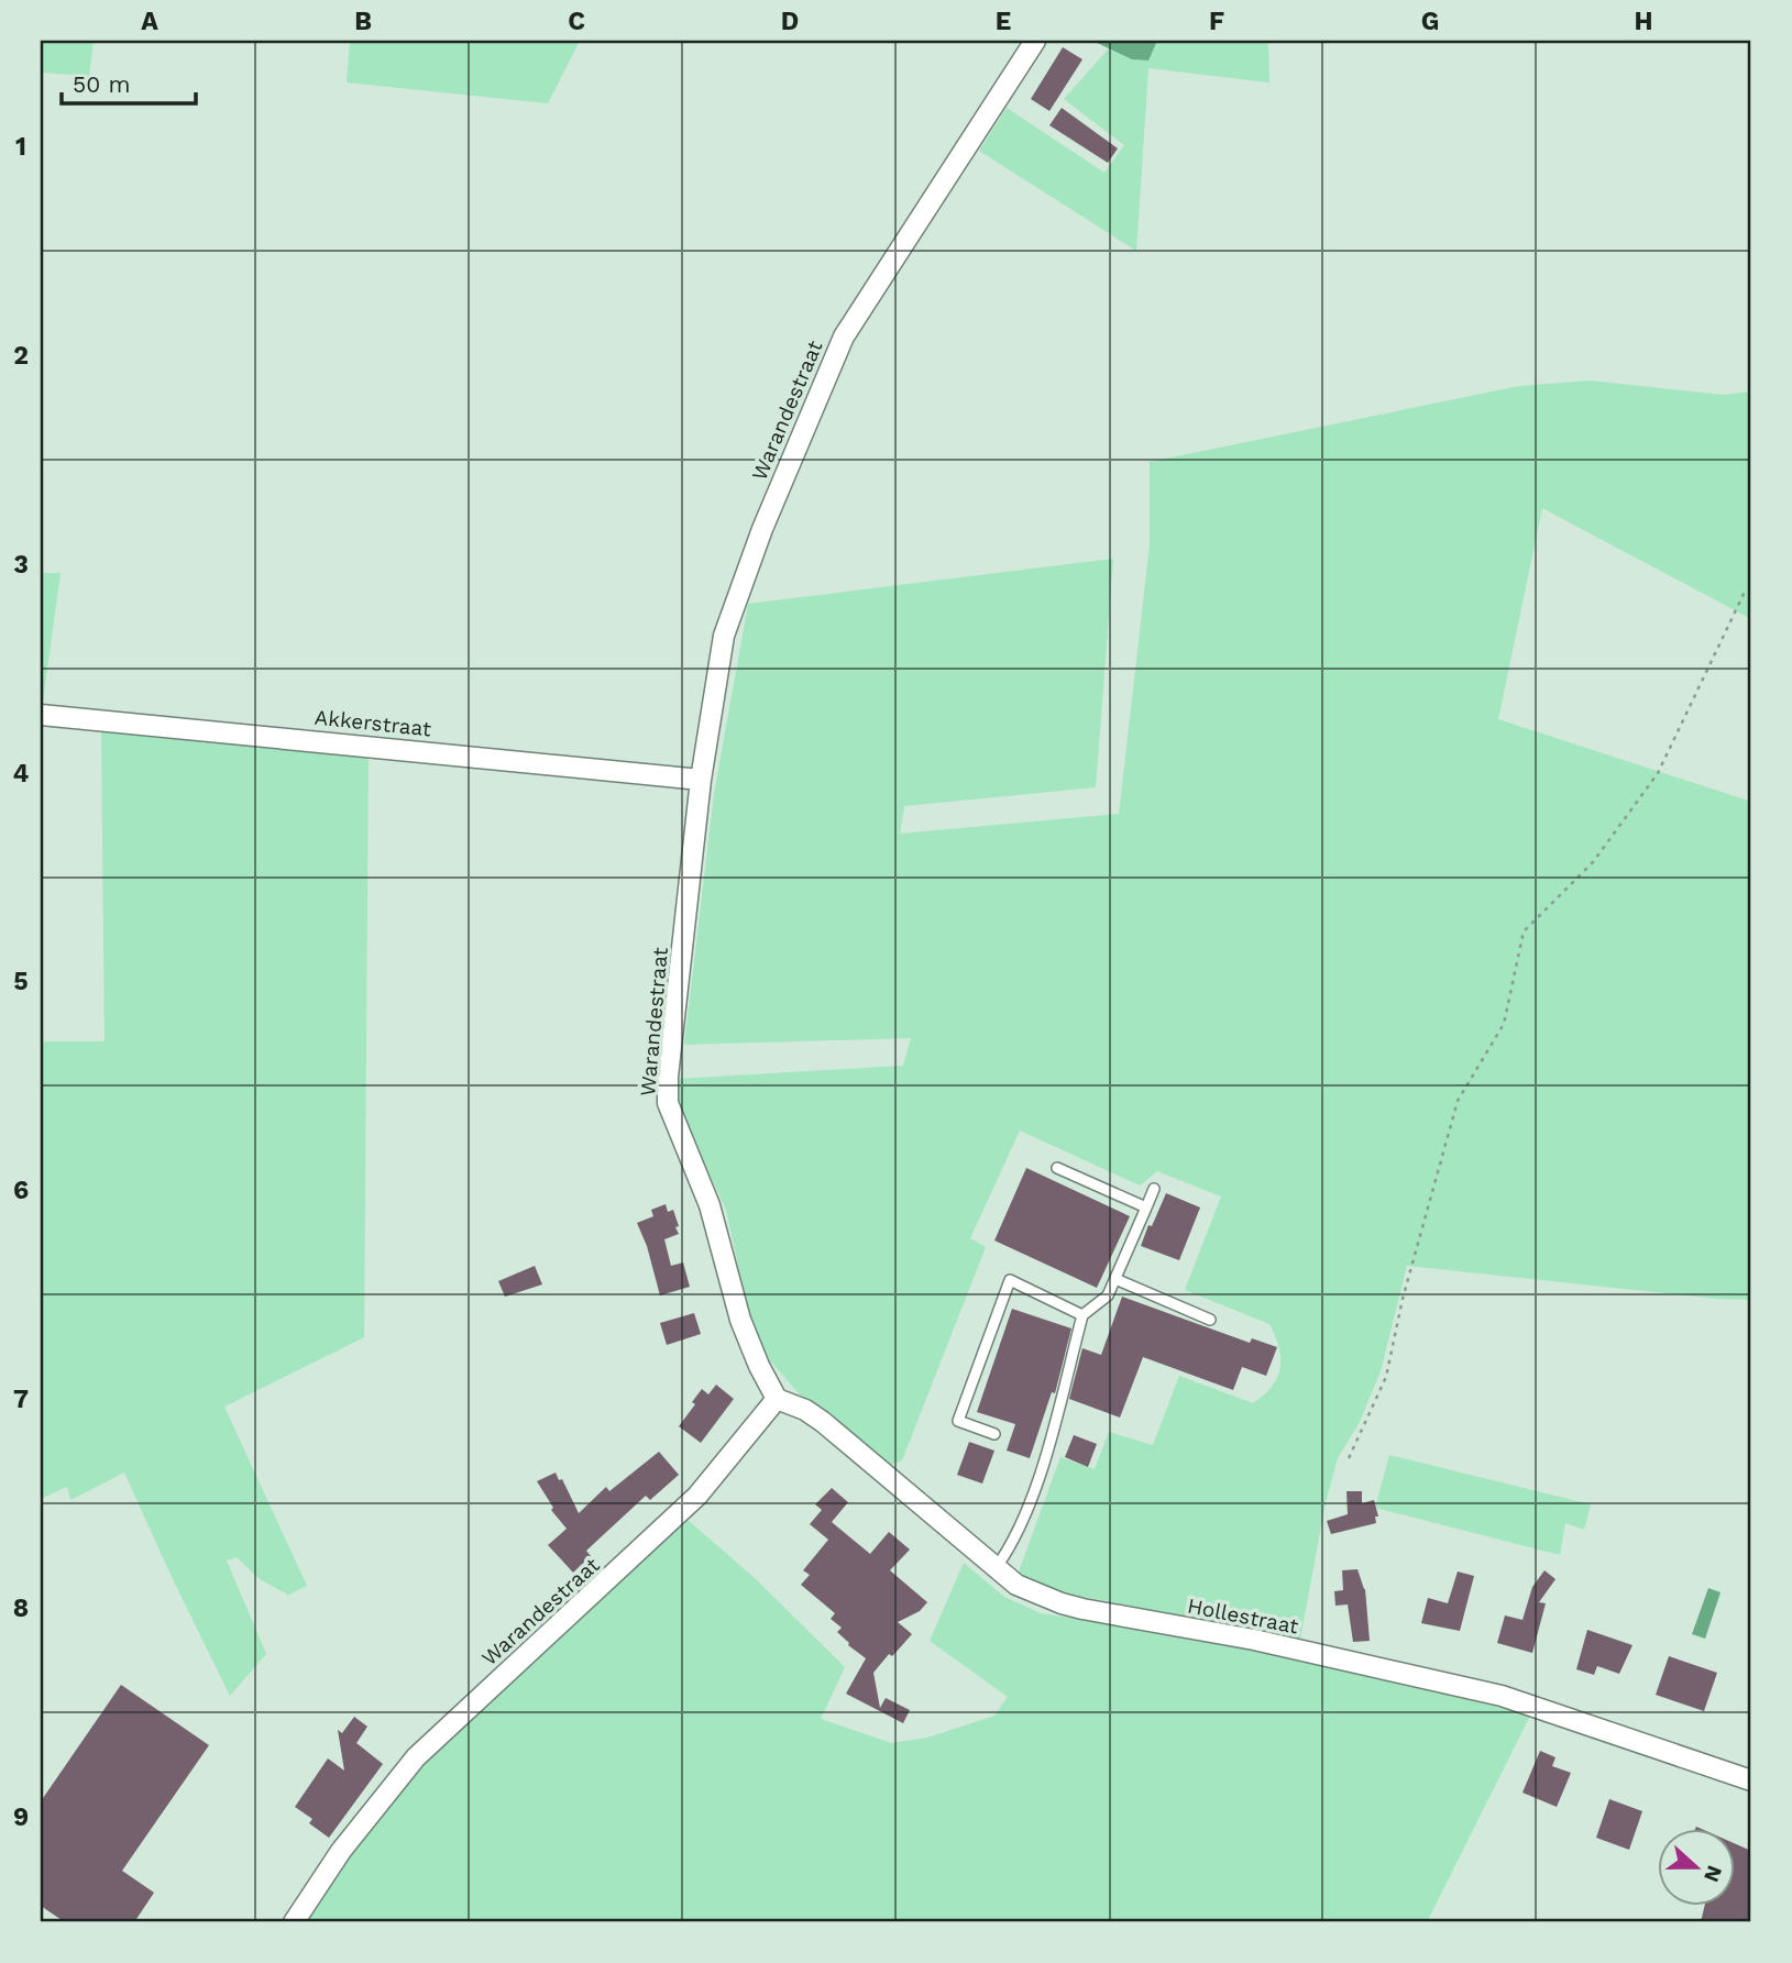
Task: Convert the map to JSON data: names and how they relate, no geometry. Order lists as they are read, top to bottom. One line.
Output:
{"streets":{"street":["Warandestraat","Akkerstraat","Hollestraat"]},"crossings":[["Warandestraat","Akkerstraat"],["Warandestraat","Hollestraat"]],"scale_bar":"50 m","north":"right","grid":{"columns":["A","B","C","D","E","F","G","H"],"rows":["1","2","3","4","5","6","7","8","9"]}}
